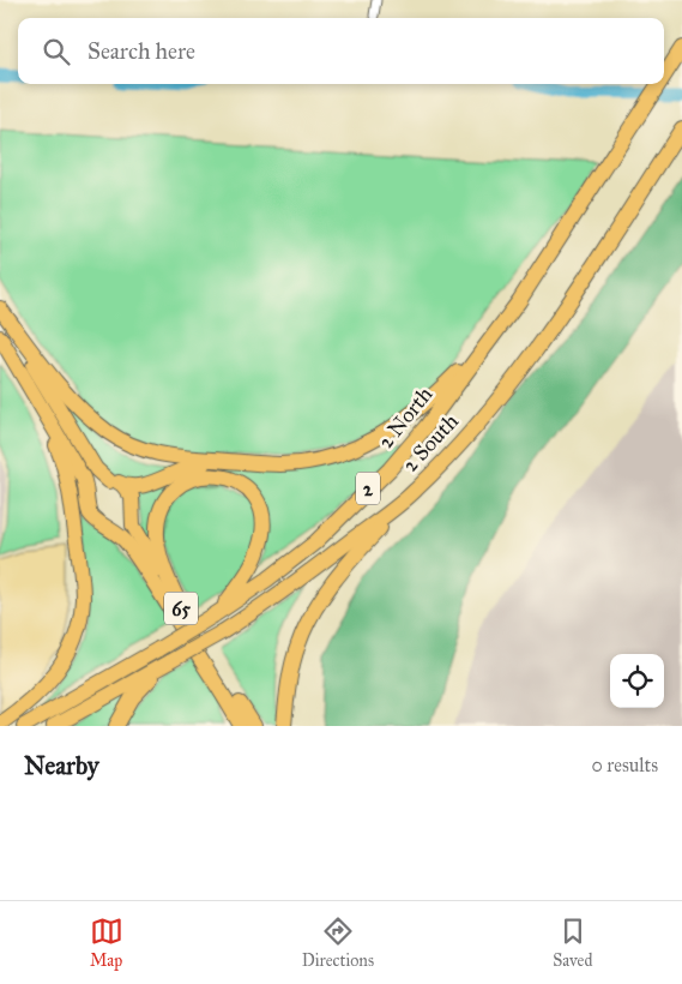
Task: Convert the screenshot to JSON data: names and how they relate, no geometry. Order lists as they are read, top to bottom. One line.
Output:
{"streets":{"highway":["2 North","2 South","2","65"]},"page":{"search":"Search here","heading":["Nearby","0 results"],"nav":["Map","Directions","Saved"]}}
